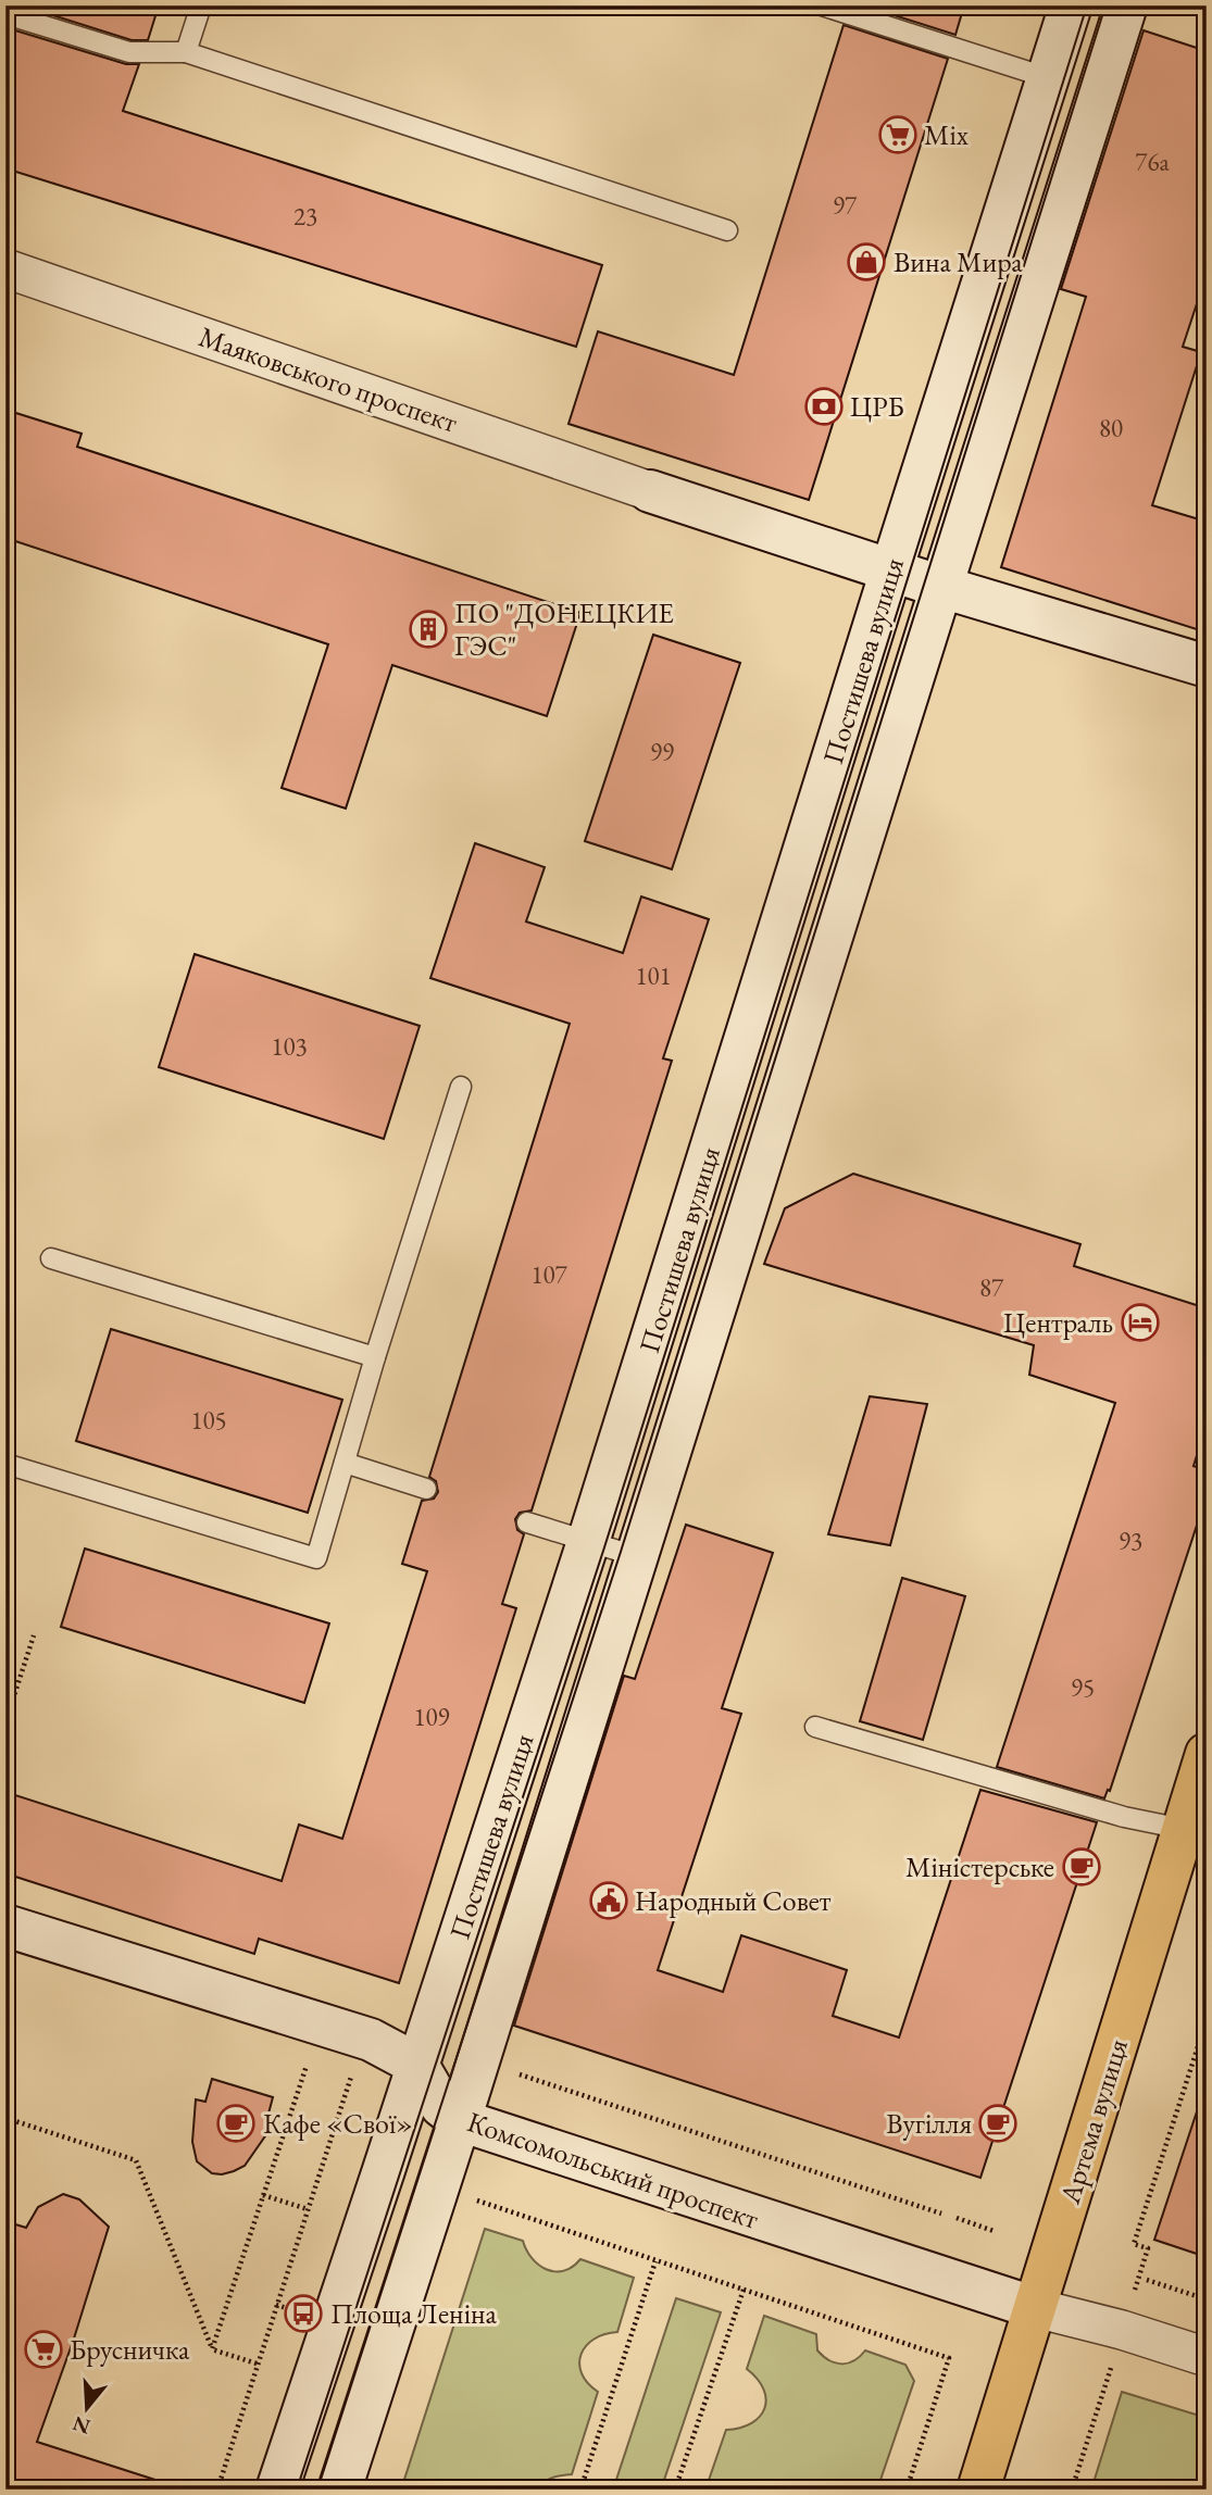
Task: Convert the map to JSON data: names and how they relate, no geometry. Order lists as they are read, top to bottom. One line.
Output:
{"streets":{"main road":["Артема вулиця"],"street":["Маяковського проспект","Постишева вулиця","Комсомольський проспект"]},"crossings":[["Постишева вулиця","Комсомольський проспект"],["Артема вулиця","Комсомольський проспект"]],"places":{"supermarket":["Mix","Брусничка"],"shop":["Вина Мира"],"bank":["ЦРБ"],"building":["ПО \"ДОНЕЦКИЕ ГЭС\""],"hotel":["Централь"],"cafe":["Міністерське","Кафе «Свої»","Вугілля"],"public building":["Народный Совет"],"bus stop":["Площа Леніна"]},"house_numbers":["76а","97","23","80","99","101","103","107","87","105","93","95","109"],"north":"bottom"}
